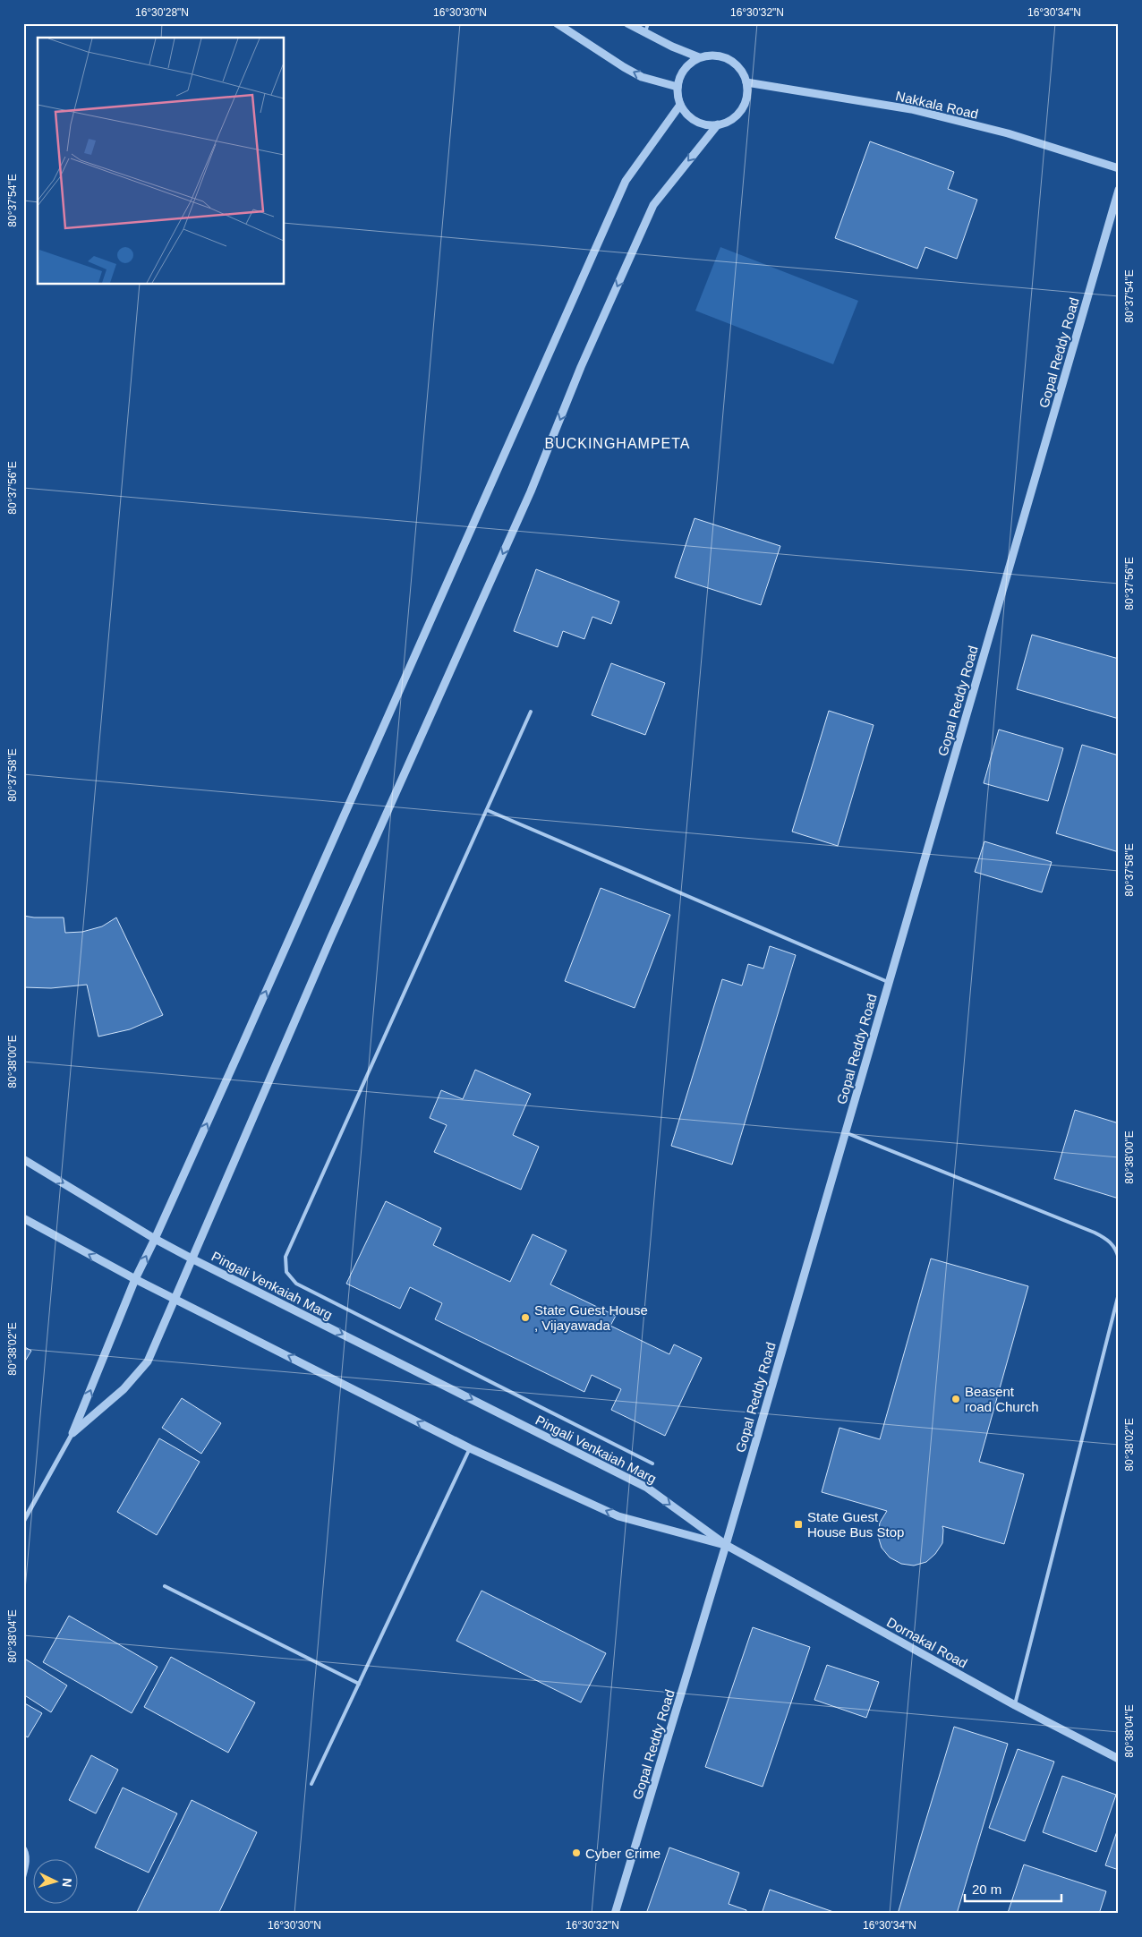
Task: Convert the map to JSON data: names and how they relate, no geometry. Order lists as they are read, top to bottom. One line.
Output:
{"streets":{"street":["Nakkala Road","Gopal Reddy Road","Pingali Venkaiah Marg","Dornakal Road"]},"crossings":[["Gopal Reddy Road","Pingali Venkaiah Marg"],["Gopal Reddy Road","Dornakal Road"],["Pingali Venkaiah Marg","Dornakal Road"]],"districts":["BUCKINGHAMPETA"],"places":{"other":["State Guest House , Vijayawada","Beasent road Church","Cyber Crime"],"transit":["State Guest House Bus Stop"]},"scale_bar":"20 m","north":"right","coordinates":["16°30'28\"N","16°30'30\"N","16°30'32\"N","16°30'34\"N","80°37'54\"E","80°37'56\"E","80°37'58\"E","80°38'00\"E","80°38'02\"E","80°38'04\"E"]}
